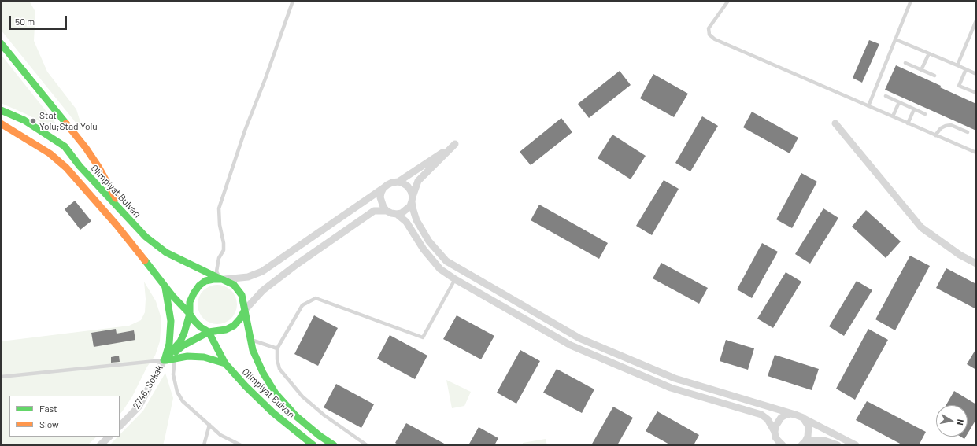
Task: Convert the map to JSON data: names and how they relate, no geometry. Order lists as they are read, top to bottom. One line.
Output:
{"streets":{"main road":["Olimpiyat Bulvarı"],"street":["2746. Sokak"]},"places":["Stat Yolu;Stad Yolu"],"legend":["Fast","Slow"],"scale_bar":"50 m","north":"right"}
